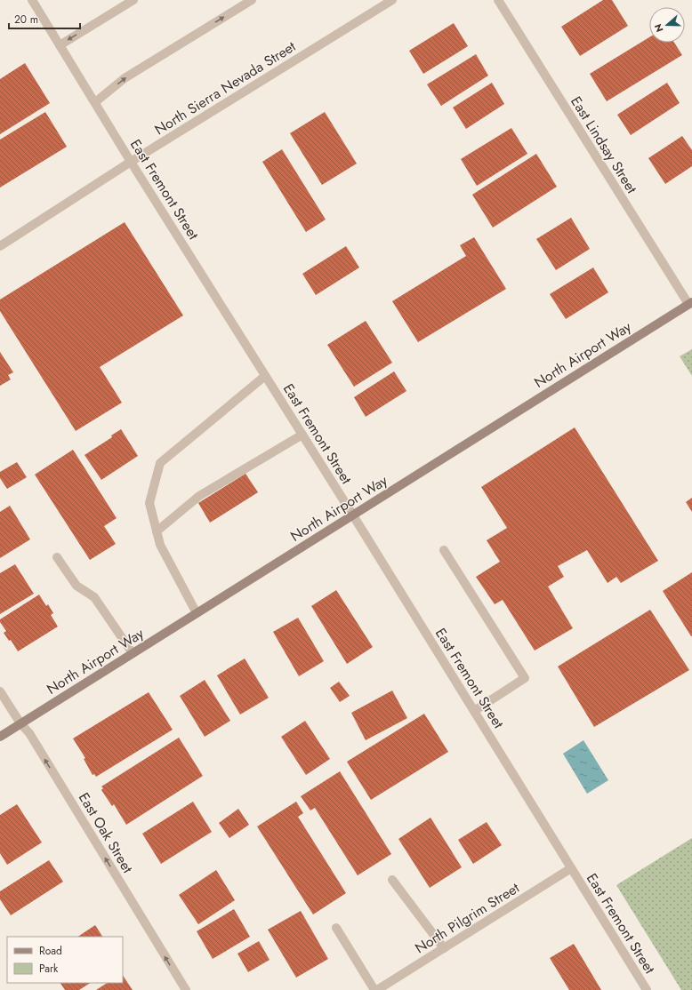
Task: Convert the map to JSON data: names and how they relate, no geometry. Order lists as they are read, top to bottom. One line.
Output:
{"streets":{"main road":["North Airport Way"],"street":["North Sierra Nevada Street","East Lindsay Street","East Fremont Street","East Oak Street","North Pilgrim Street"]},"crossings":[["North Sierra Nevada Street","East Fremont Street"],["East Lindsay Street","North Airport Way"],["East Fremont Street","North Airport Way"],["East Fremont Street","North Pilgrim Street"],["North Airport Way","East Oak Street"]],"one_way":["East Oak Street"],"legend":["Road","Park"],"scale_bar":"20 m","north":"left"}
